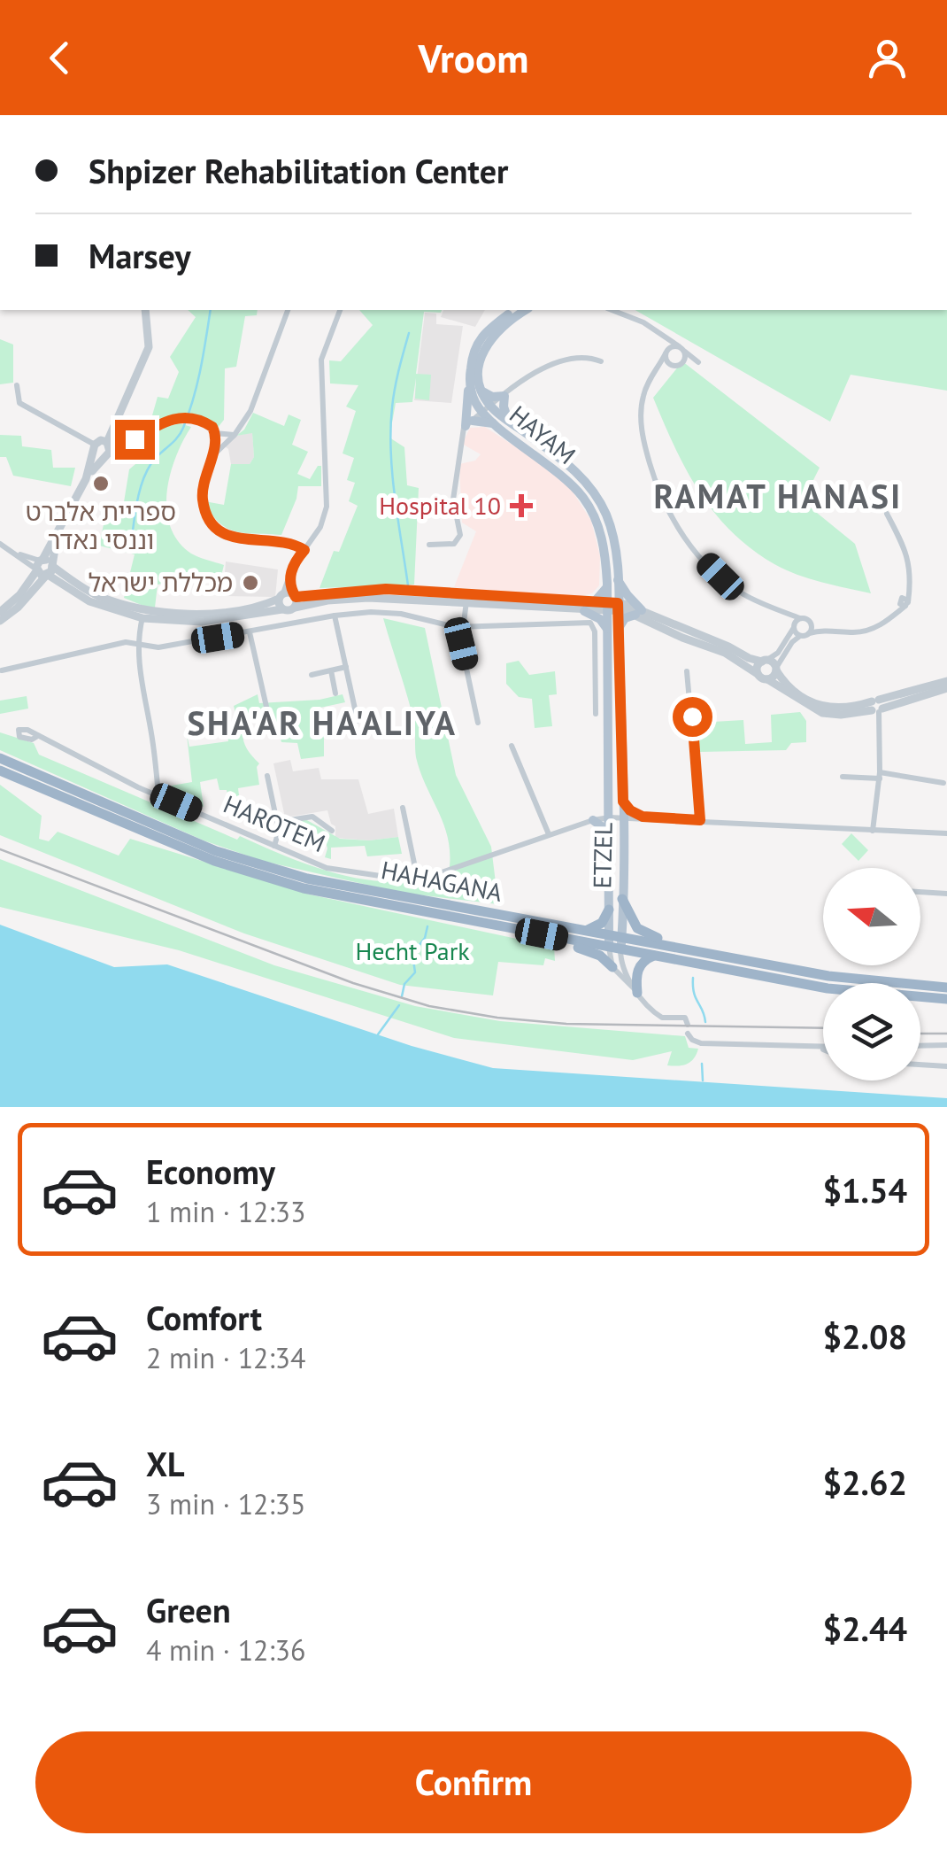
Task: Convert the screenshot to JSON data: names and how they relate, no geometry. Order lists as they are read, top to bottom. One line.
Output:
{"streets":{"highway":["HAHAGANA"],"main road":["HAYAM","ETZEL"],"street":["HAROTEM"]},"crossings":[["HAYAM","ETZEL"],["HAROTEM","ETZEL"],["ETZEL","HAHAGANA"]],"districts":["RAMAT HANASI","SHA'AR HA'ALIYA"],"parks":["Hecht Park"],"places":{"other":["ספריית אלברט וננסי נאדר","מכללת ישראל"],"health":["Hospital 10"]},"north":"left","page":{"header":"Vroom","banner":["Shpizer Rehabilitation Center","Marsey"],"list":[{"name":"Economy","note":"1 min · 12:33","value":"$1.54"},{"name":"Comfort","note":"2 min · 12:34","value":"$2.08"},{"name":"XL","note":"3 min · 12:35","value":"$2.62"},{"name":"Green","note":"4 min · 12:36","value":"$2.44"}],"buttons":"Confirm"}}
